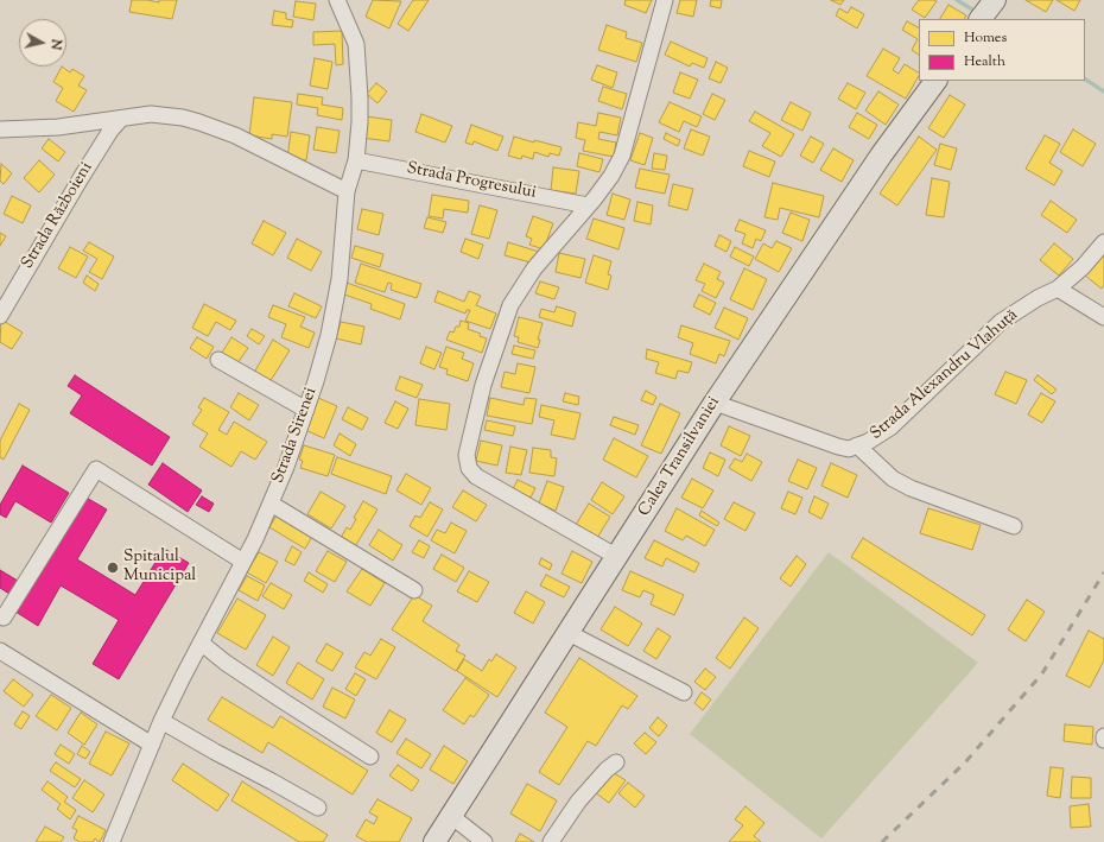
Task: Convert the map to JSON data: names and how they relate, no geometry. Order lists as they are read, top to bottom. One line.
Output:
{"streets":{"highway":["Calea Transilvaniei"],"street":["Strada Progresului","Strada Războieni","Strada Alexandru Vlahuță","Strada Sirenei"]},"crossings":[["Strada Progresului","Strada Sirenei"],["Strada Alexandru Vlahuță","Calea Transilvaniei"]],"places":["Spitalul Municipal"],"legend":["Homes","Health"],"north":"right"}
